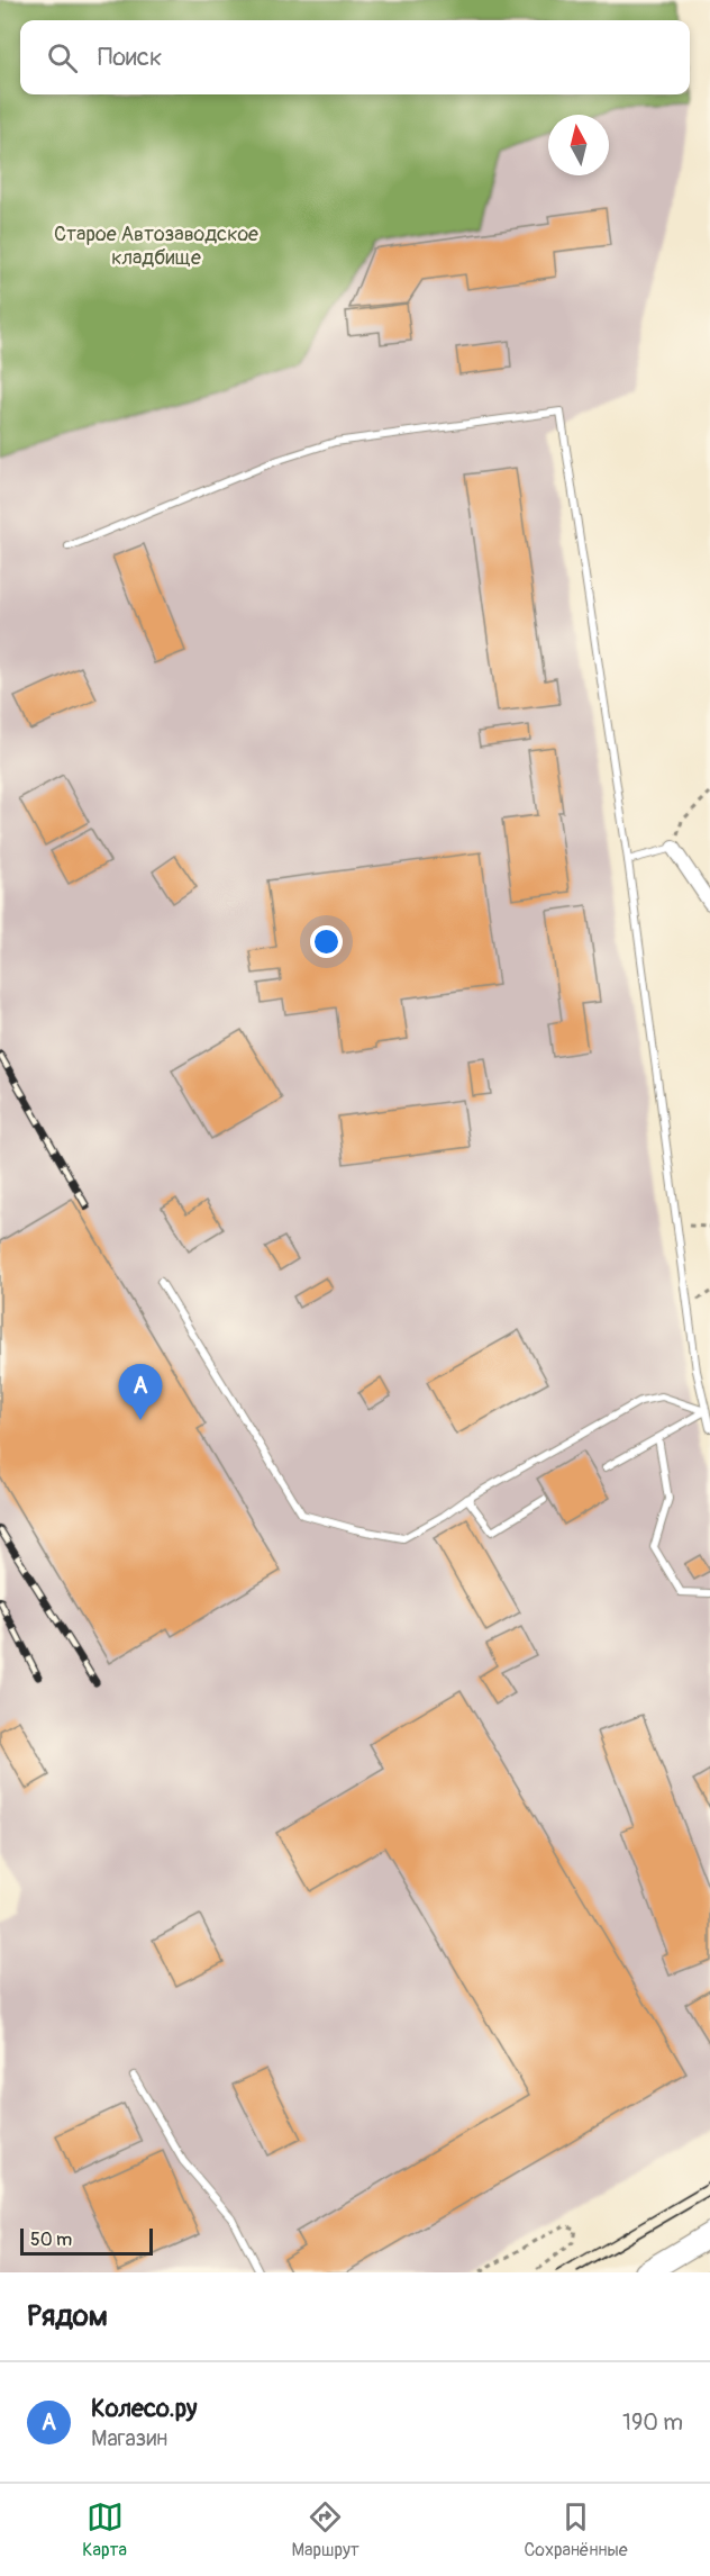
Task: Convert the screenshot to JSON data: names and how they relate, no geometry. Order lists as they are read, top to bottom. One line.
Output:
{"parks":["Старое Автозаводское кладбище"],"scale_bar":"50 m","north":"top","page":{"search":"Поиск","pins":"A","scale":"50 m","heading":"Рядом","list":[{"mark":"A","name":"Колесо.ру","note":"Магазин","value":"190 m"}],"nav":["Карта","Маршрут","Сохранённые"]}}
